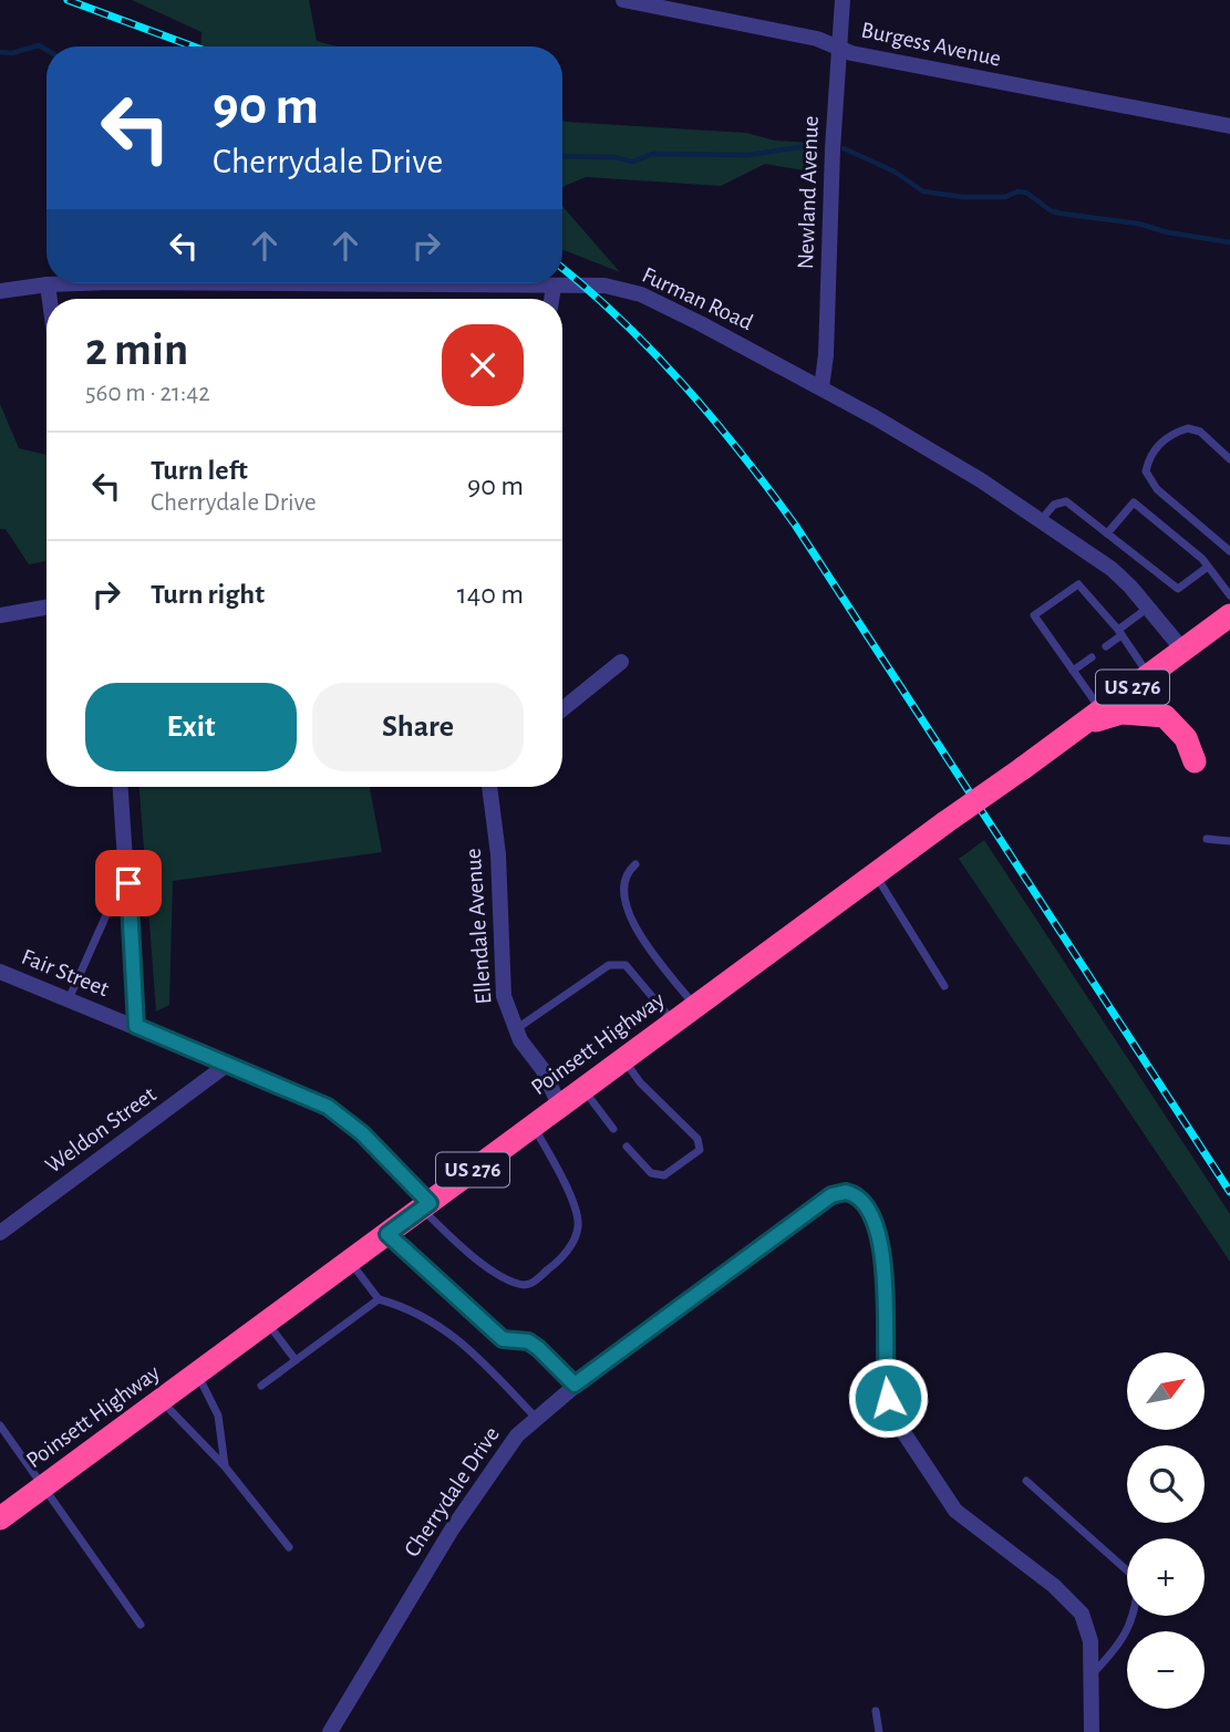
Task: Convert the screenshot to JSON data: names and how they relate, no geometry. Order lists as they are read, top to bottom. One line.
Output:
{"streets":{"highway":["US 276","Poinsett Highway"],"street":["Burgess Avenue","Newland Avenue","Furman Road","Ellendale Avenue","Fair Street","Weldon Street","Cherrydale Drive"]},"crossings":[["Burgess Avenue","Newland Avenue"],["Newland Avenue","Furman Road"],["Furman Road","Poinsett Highway"],["Ellendale Avenue","Poinsett Highway"],["Fair Street","Poinsett Highway"],["Fair Street","Weldon Street"]],"north":"top right","page":{"turn":["90 m","Cherrydale Drive"],"heading":["2 min","560 m · 21:42"],"list":[{"name":"Turn left","note":"Cherrydale Drive","value":"90 m"},{"name":"Turn right","value":"140 m"}],"buttons":["Exit","Share"],"map_buttons":["+","−"]}}
